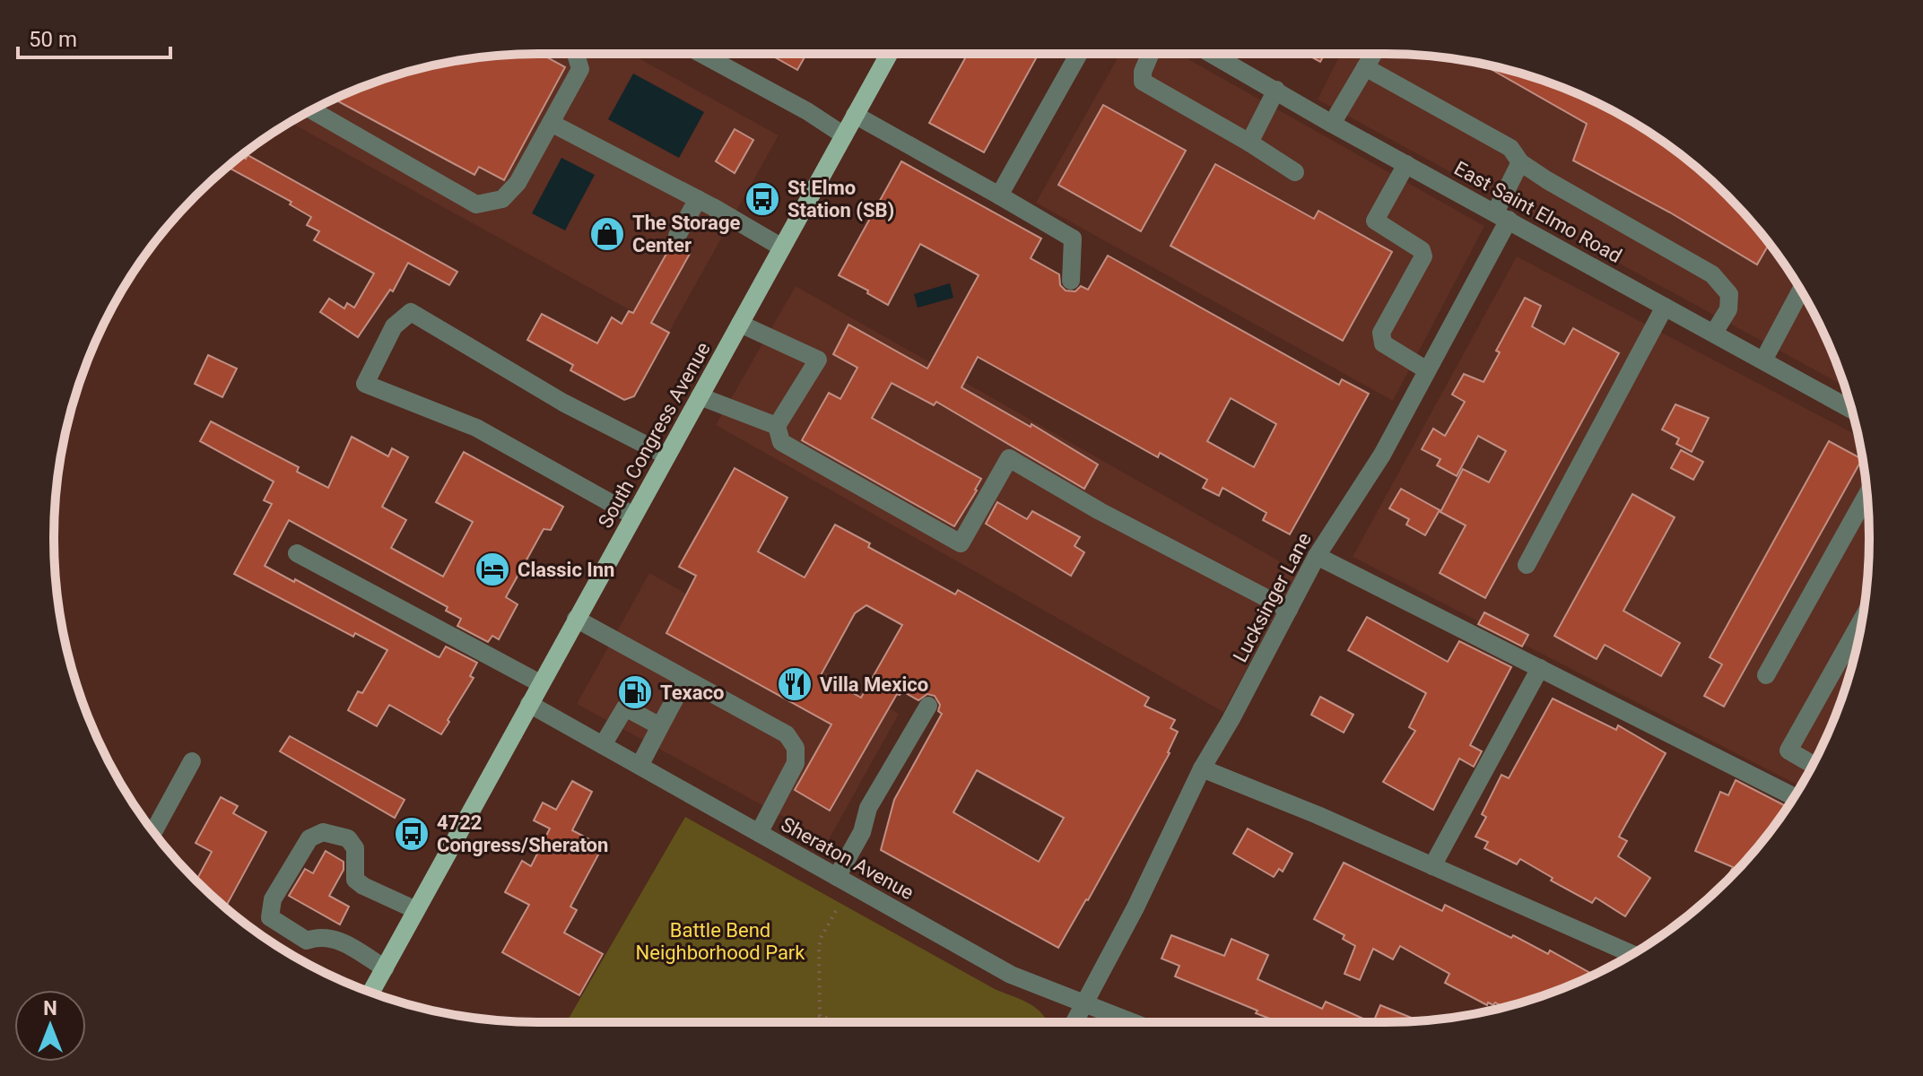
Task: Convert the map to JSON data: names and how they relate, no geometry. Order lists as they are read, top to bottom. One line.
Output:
{"streets":{"main road":["South Congress Avenue"],"street":["East Saint Elmo Road","Lucksinger Lane","Sheraton Avenue"]},"crossings":[["East Saint Elmo Road","Lucksinger Lane"],["South Congress Avenue","Sheraton Avenue"],["Lucksinger Lane","Sheraton Avenue"]],"parks":["Battle Bend Neighborhood Park"],"places":{"bus stop":["St Elmo Station (SB)","4722 Congress/Sheraton"],"shop":["The Storage Center"],"hotel":["Classic Inn"],"restaurant":["Villa Mexico"],"fuel station":["Texaco"]},"scale_bar":"50 m","north":"top"}
